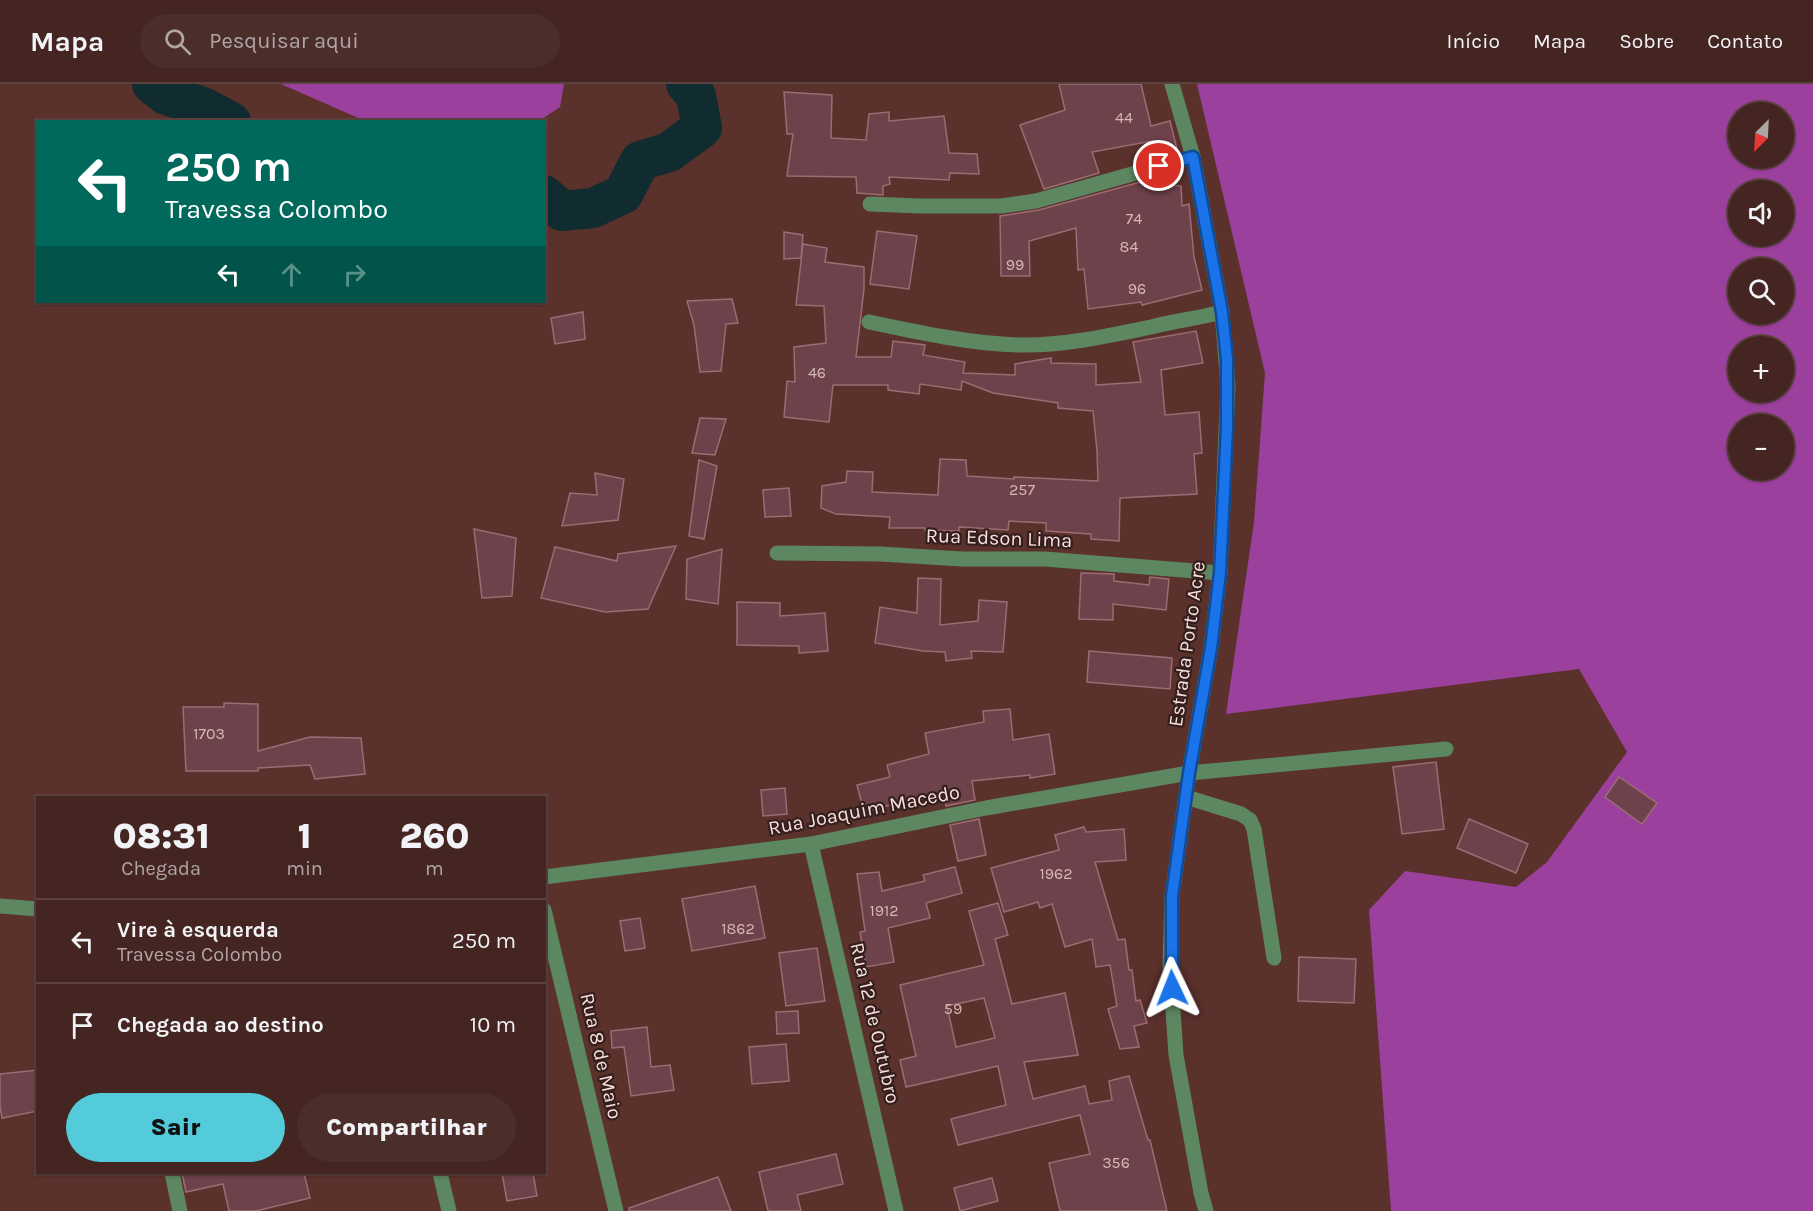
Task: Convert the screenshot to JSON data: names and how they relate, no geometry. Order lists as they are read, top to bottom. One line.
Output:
{"streets":{"street":["Rua Edson Lima","Estrada Porto Acre","Rua Joaquim Macedo","Rua 12 de Outubro","Rua 8 de Maio"]},"crossings":[["Rua Edson Lima","Estrada Porto Acre"],["Estrada Porto Acre","Rua Joaquim Macedo"],["Rua Joaquim Macedo","Rua 12 de Outubro"]],"house_numbers":["44","74","84","99","96","46","257","1703","1962","1912","1862","59","356"],"north":"bottom left","page":{"header":"Mapa","search":"Pesquisar aqui","nav":["Início","Mapa","Sobre","Contato"],"map_buttons":["+","−"],"turn":["250 m","Travessa Colombo"],"eta":["08:31","Chegada","1","min","260","m"],"list":[{"name":"Vire à esquerda","note":"Travessa Colombo","value":"250 m"},{"name":"Chegada ao destino","value":"10 m"}],"buttons":["Sair","Compartilhar"]}}
